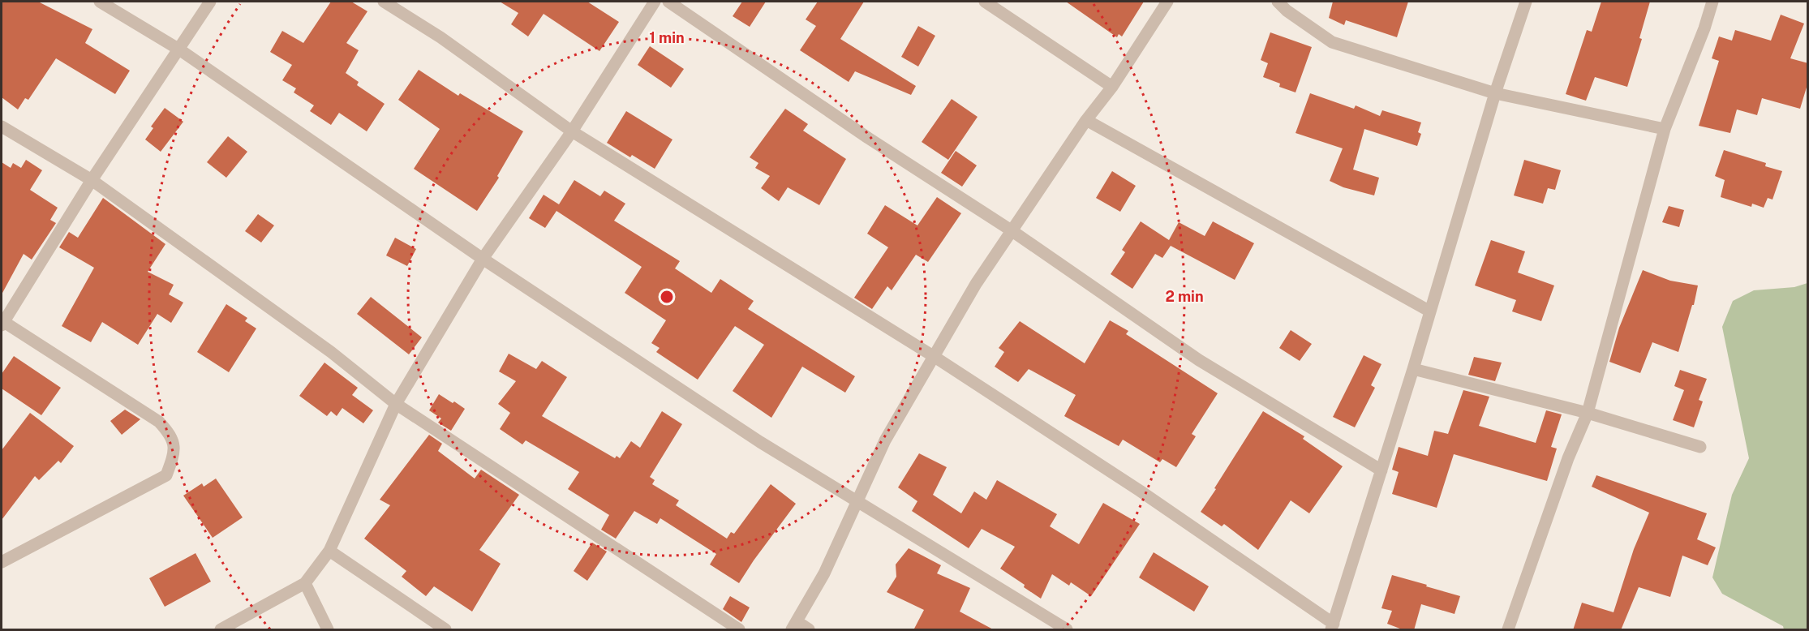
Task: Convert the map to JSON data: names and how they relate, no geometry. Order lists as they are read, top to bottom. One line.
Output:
{"rings":["1 min","2 min"]}
